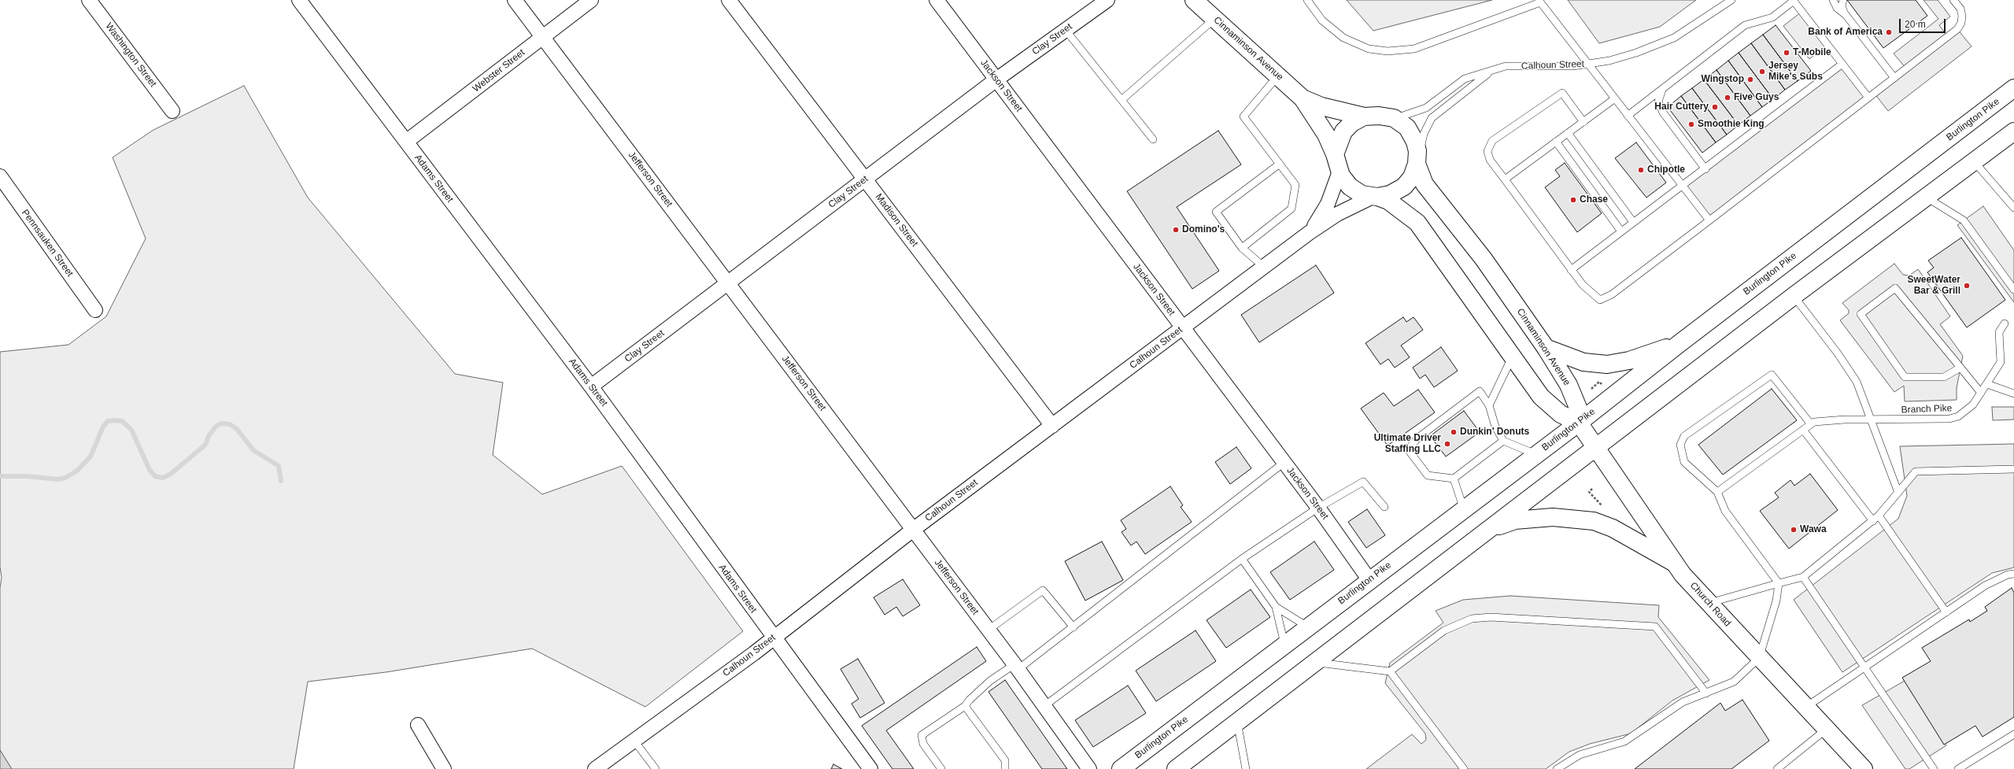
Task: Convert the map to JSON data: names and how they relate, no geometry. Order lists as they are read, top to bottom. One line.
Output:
{"streets":{"main road":["Cinnaminson Avenue","Calhoun Street","Burlington Pike","Church Road"],"street":["Clay Street","Washington Street","Webster Street","Jackson Street","Adams Street","Jefferson Street","Madison Street","Pennsauken Street"],"lane":["Branch Pike"]},"crossings":[["Clay Street","Jackson Street"],["Clay Street","Adams Street"],["Clay Street","Jefferson Street"],["Clay Street","Madison Street"],["Cinnaminson Avenue","Calhoun Street"],["Cinnaminson Avenue","Burlington Pike"],["Cinnaminson Avenue","Church Road"],["Calhoun Street","Jackson Street"],["Calhoun Street","Adams Street"],["Calhoun Street","Jefferson Street"],["Calhoun Street","Madison Street"],["Webster Street","Adams Street"],["Webster Street","Jefferson Street"],["Jackson Street","Burlington Pike"],["Burlington Pike","Church Road"]],"places":["Bank of America","T-Mobile","Jersey Mike's Subs","Wingstop","Five Guys","Hair Cuttery","Smoothie King","Chipotle","Chase","Domino's","SweetWater Bar & Grill","Dunkin' Donuts","Ultimate Driver Staffing LLC","Wawa"],"scale_bar":"20 m"}
